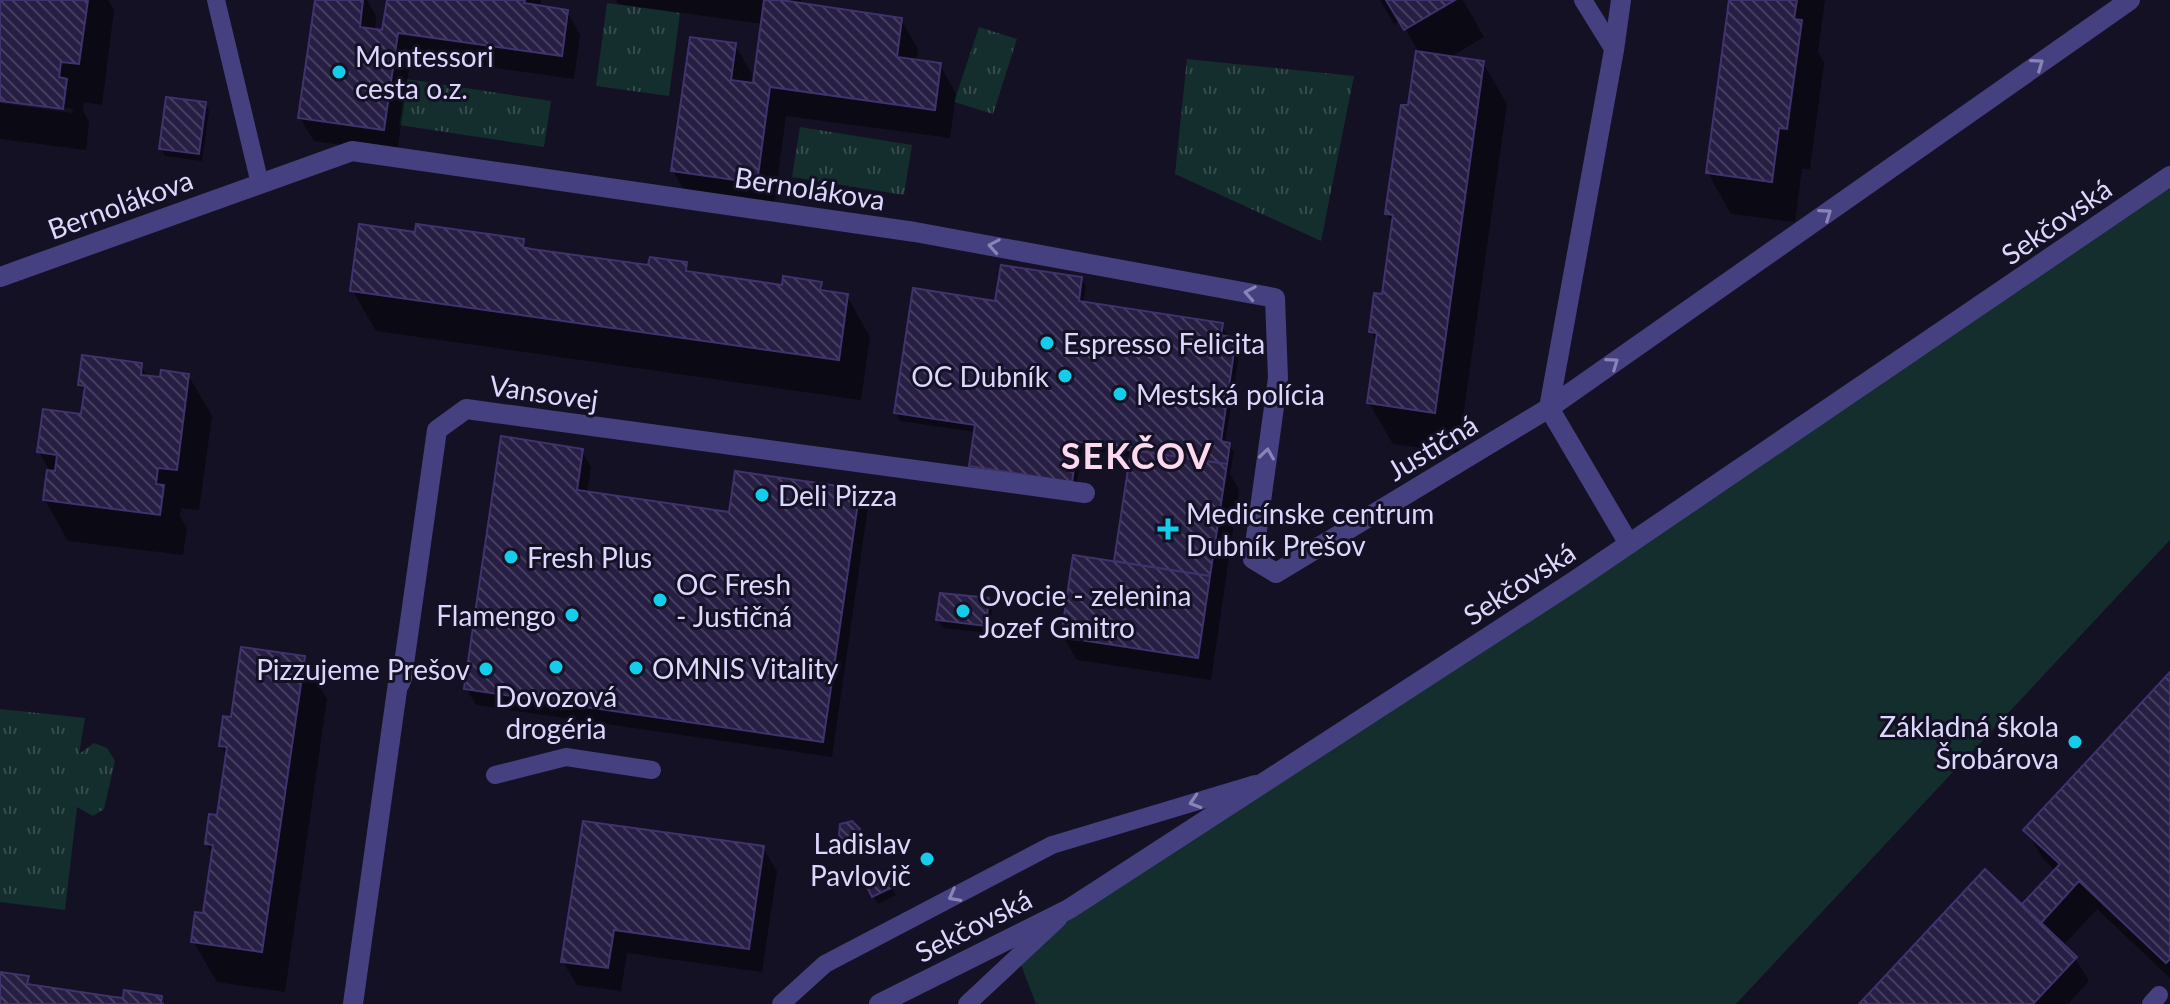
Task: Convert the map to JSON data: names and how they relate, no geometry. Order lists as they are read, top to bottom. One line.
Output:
{"streets":{"street":["Bernolákova","Sekčovská","Vansovej","Justičná"]},"crossings":[["Bernolákova","Justičná"]],"one_way":["Bernolákova"],"districts":["SEKČOV"],"places":{"other":["Montessori cesta o.z.","Espresso Felicita","OC Dubník","Mestská polícia","Deli Pizza","Fresh Plus","OC Fresh - Justičná","Ovocie - zelenina Jozef Gmitro","Flamengo","Dovozová drogéria","OMNIS Vitality","Pizzujeme Prešov","Základná škola Šrobárova","Ladislav Pavlovič"],"health":["Medicínske centrum Dubník Prešov"]}}
